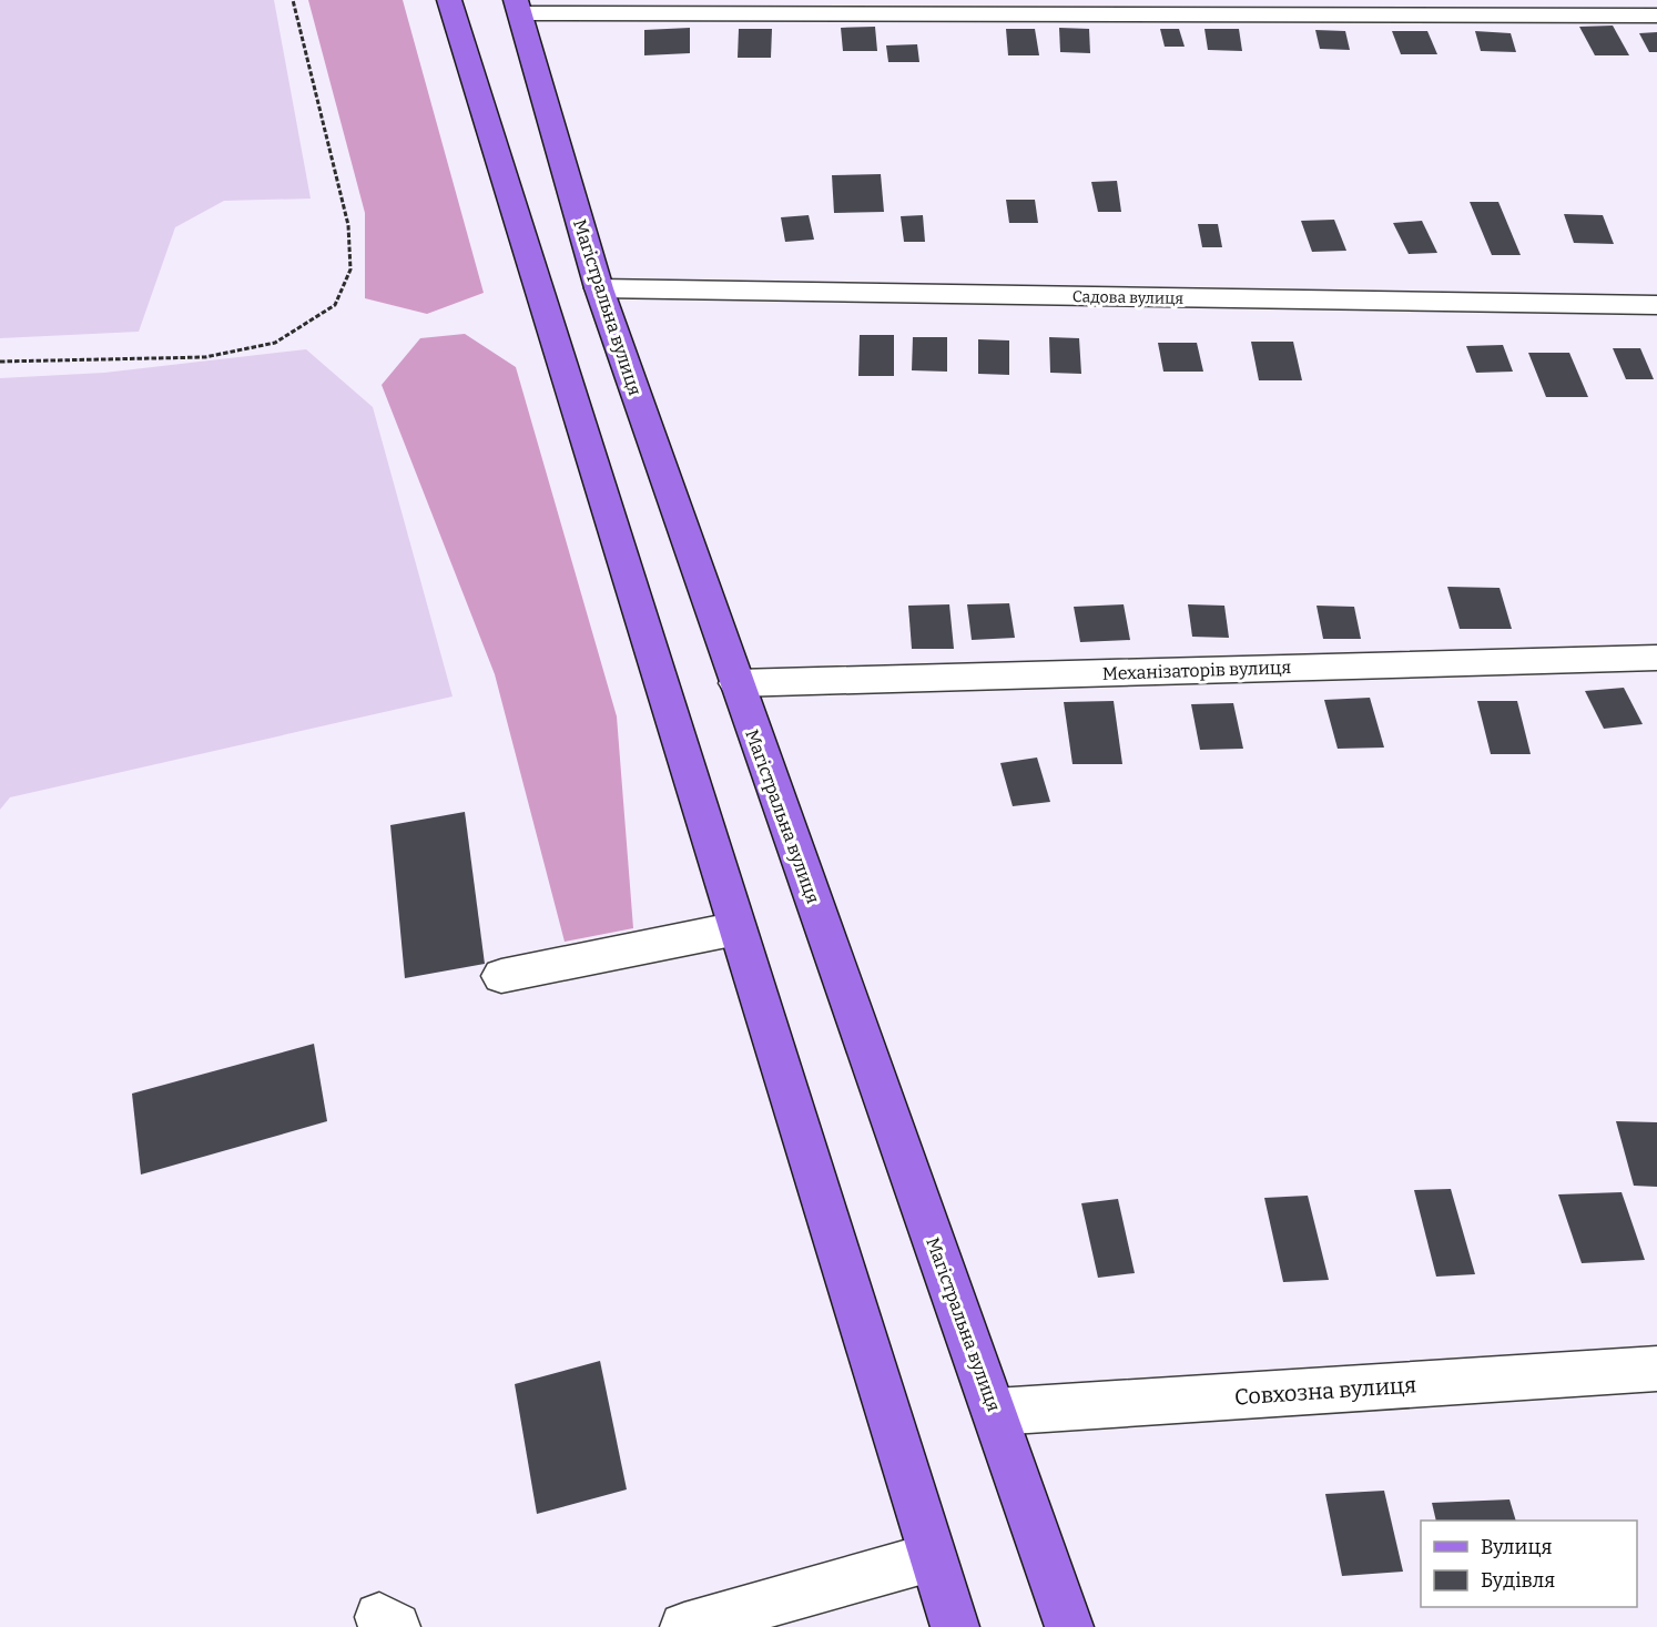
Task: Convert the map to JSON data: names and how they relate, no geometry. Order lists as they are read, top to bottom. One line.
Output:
{"streets":{"main road":["Магістральна вулиця"],"street":["Садова вулиця","Механізаторів вулиця","Совхозна вулиця"]},"crossings":[["Садова вулиця","Магістральна вулиця"],["Магістральна вулиця","Механізаторів вулиця"],["Магістральна вулиця","Совхозна вулиця"]],"legend":["Вулиця","Будівля"]}
